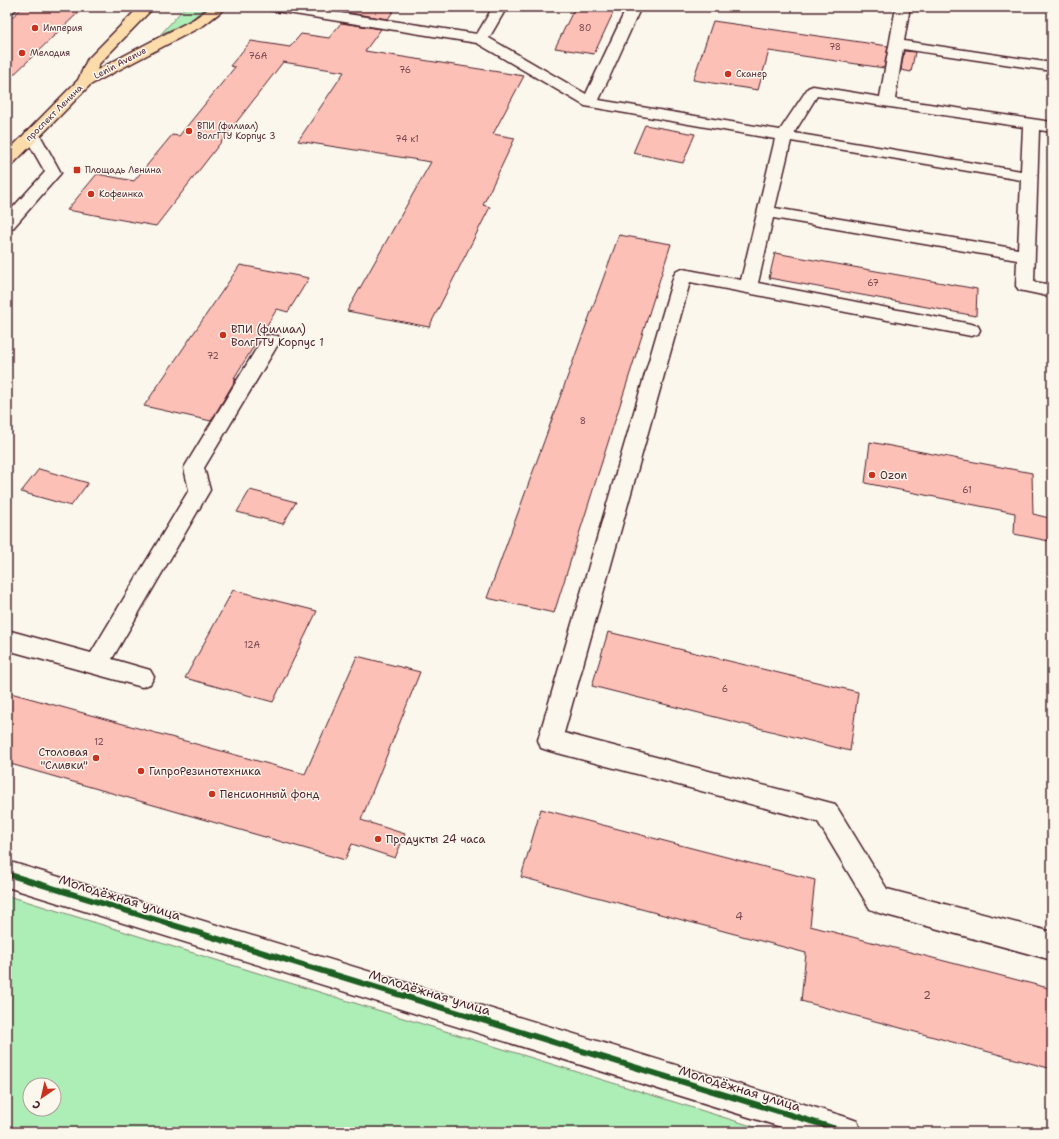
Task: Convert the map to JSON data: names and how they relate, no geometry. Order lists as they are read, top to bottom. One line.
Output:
{"streets":{"main road":["Lenin Avenue","проспект Ленина"],"street":["Молодёжная улица"]},"crossings":[["Lenin Avenue","проспект Ленина"]],"places":{"other":["Империя","Мелодия","Сканер","ВПИ (филиал) ВолгГТУ Корпус 3","Кофеинка","ВПИ (филиал) ВолгГТУ Корпус 1","Ozon","Столовая \"Сливки\"","ГипроРезинотехника","Пенсионный фонд","Продукты 24 часа"],"transit":["Площадь Ленина"]},"house_numbers":["80","78","76А","76","74 к1","67","72","8","61","12А","6","12","4","2"],"north":"bottom left"}
